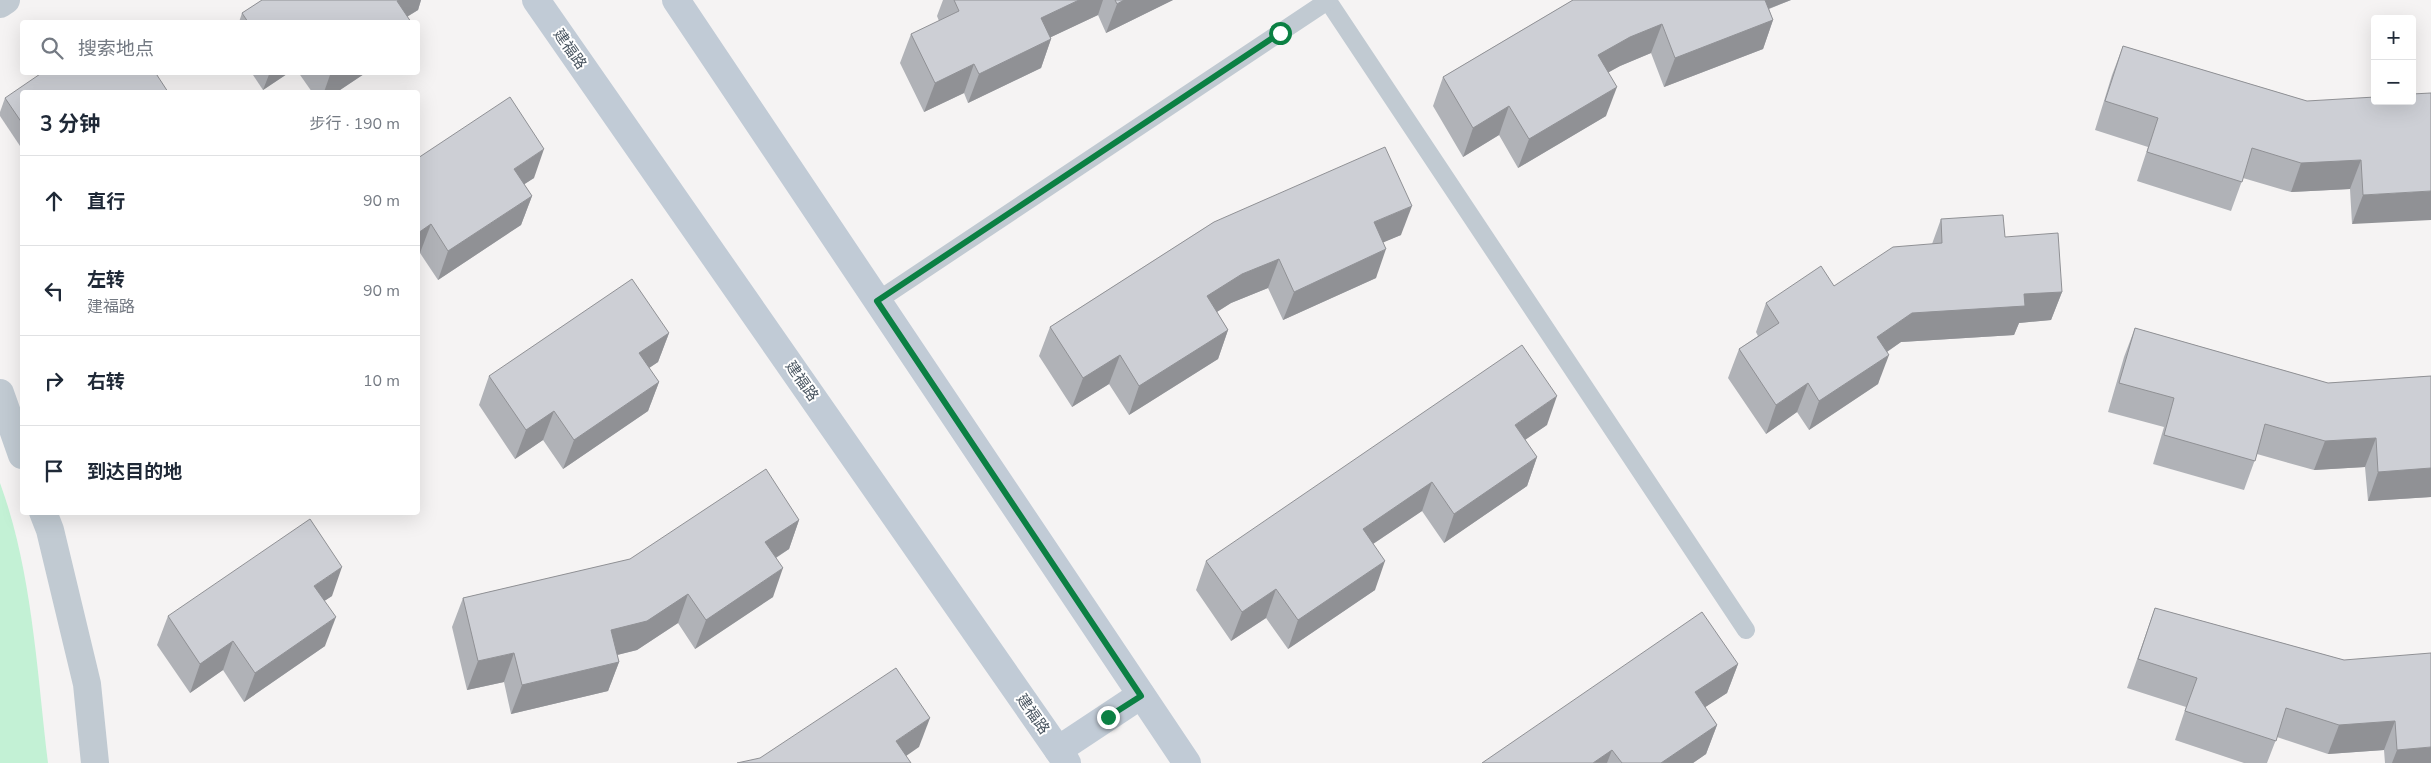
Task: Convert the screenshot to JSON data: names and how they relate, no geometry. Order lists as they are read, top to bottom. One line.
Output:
{"streets":{"main road":["建福路"]},"page":{"map_buttons":["+","−"],"search":"搜索地点","heading":["3 分钟","步行 · 190 m"],"list":[["直行","90 m"],["左转","建福路","90 m"],["右转","10 m"],"到达目的地"]}}
